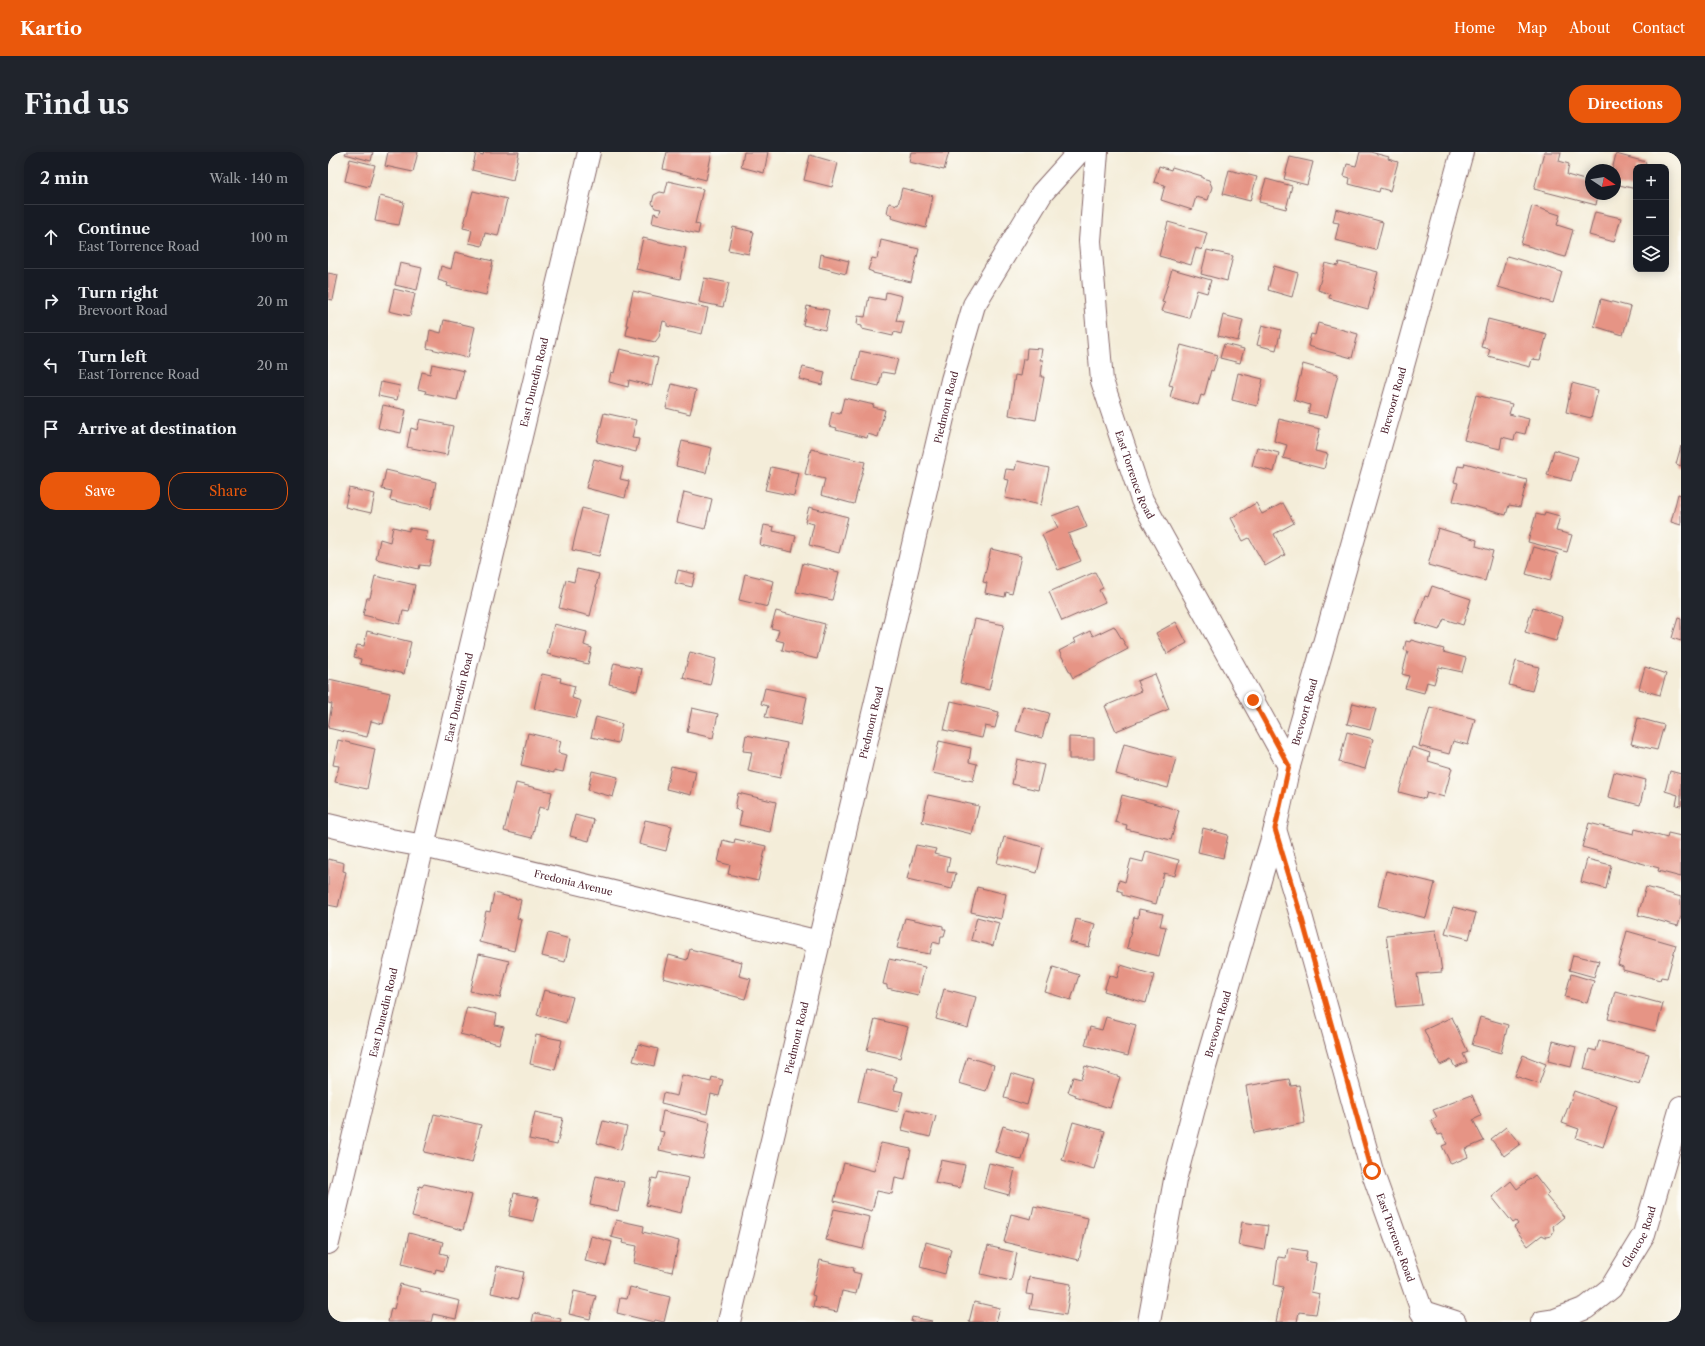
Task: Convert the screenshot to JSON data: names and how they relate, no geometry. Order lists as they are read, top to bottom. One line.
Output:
{"streets":{"street":["East Dunedin Road","Brevoort Road","Piedmont Road","East Torrence Road","Fredonia Avenue","Glencoe Road"]},"crossings":[["East Dunedin Road","Fredonia Avenue"],["Brevoort Road","East Torrence Road"],["Piedmont Road","Fredonia Avenue"]],"north":"right","page":{"header":"Kartio","nav":["Home","Map","About","Contact"],"buttons":["Directions",["Save","Share"]],"title":"Find us","heading":["2 min","Walk · 140 m"],"map_buttons":["+","−"],"list":[["Continue","East Torrence Road","100 m"],["Turn right","Brevoort Road","20 m"],["Turn left","East Torrence Road","20 m"],"Arrive at destination"]}}
